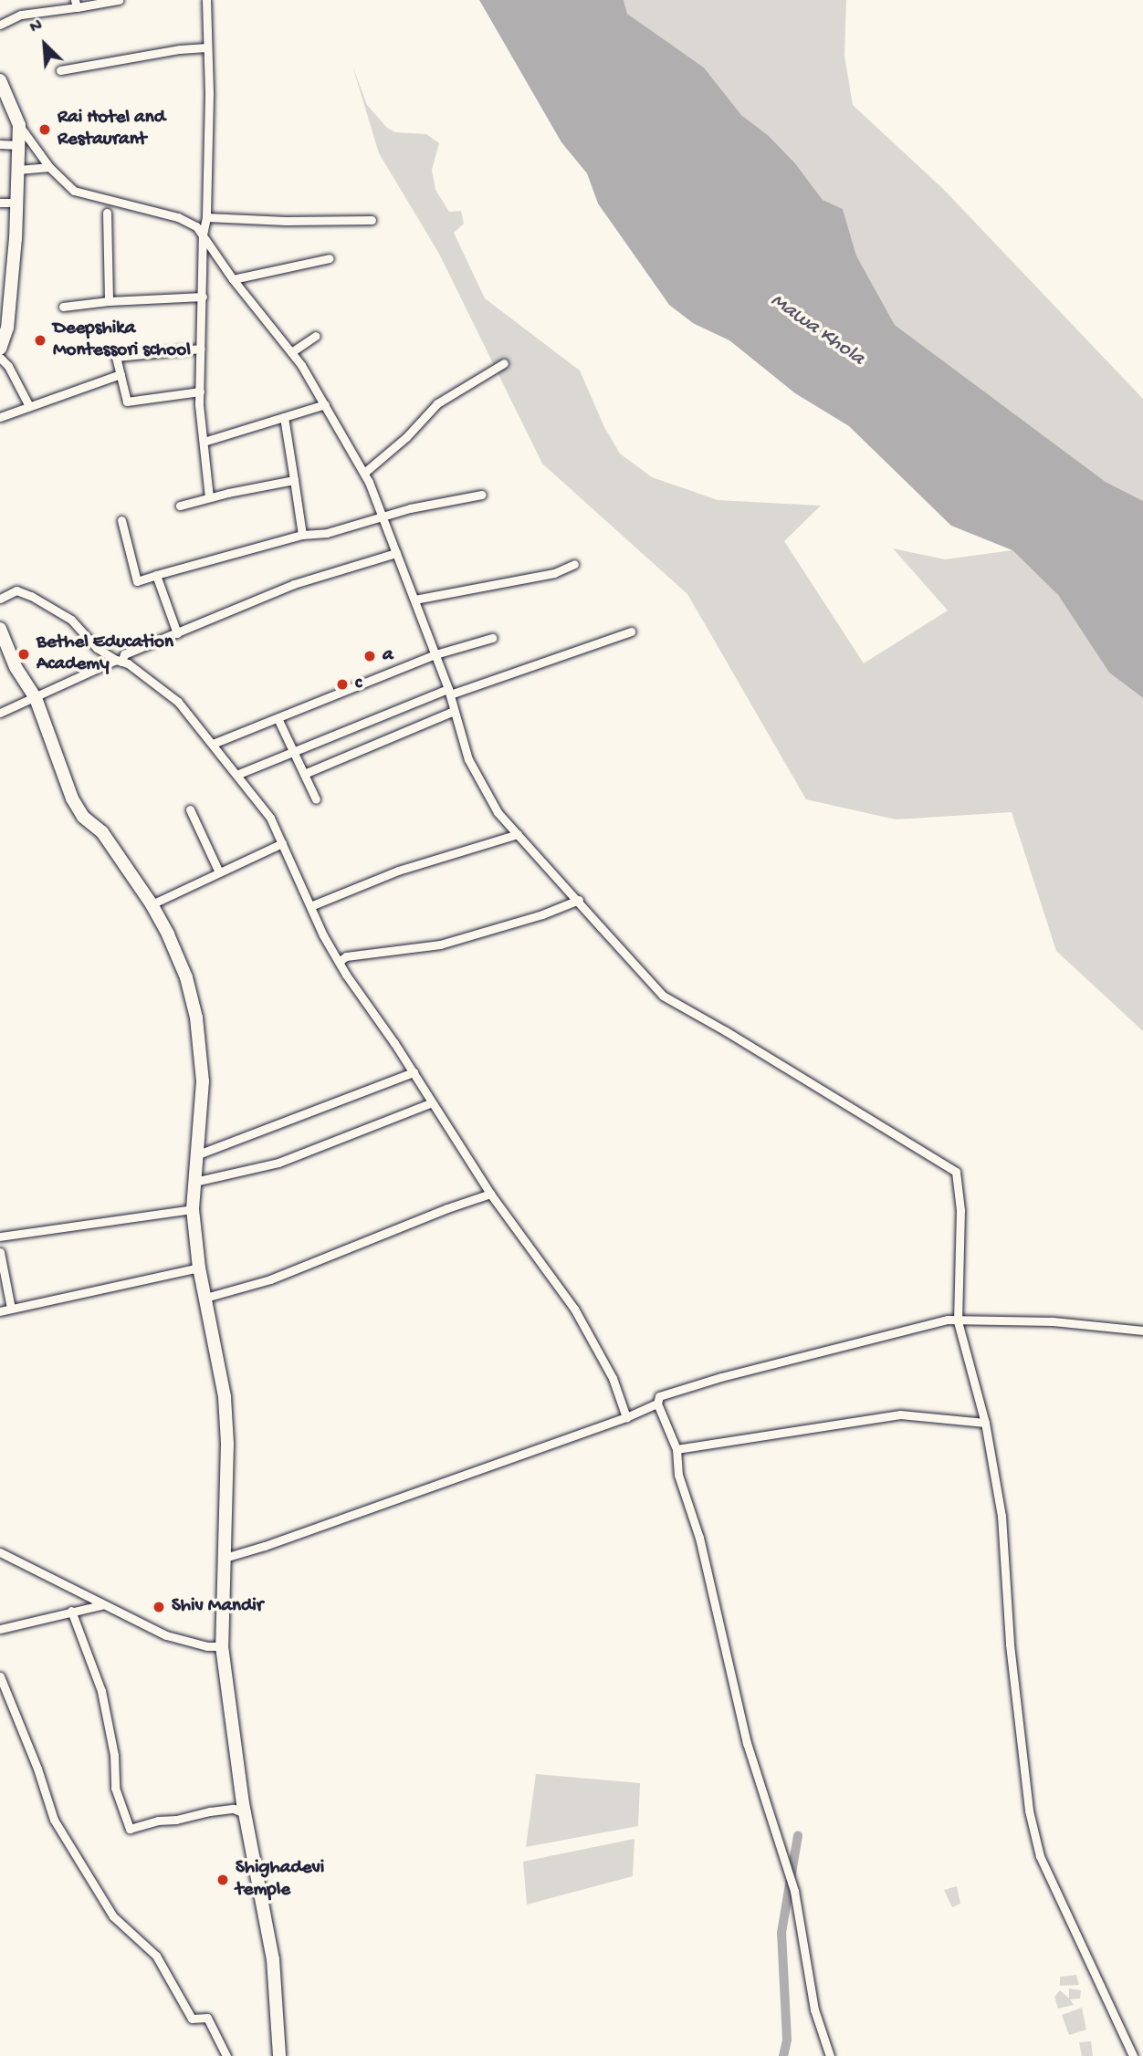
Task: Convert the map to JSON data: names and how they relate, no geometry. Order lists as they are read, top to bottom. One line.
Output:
{"water":["Mawa Khola"],"places":["Rai Hotel and Restaurant","Deepshika Montessori school","Bethel Education Academy","a","c","Shiv Mandir","Shighadevi temple"],"north":"top left"}
